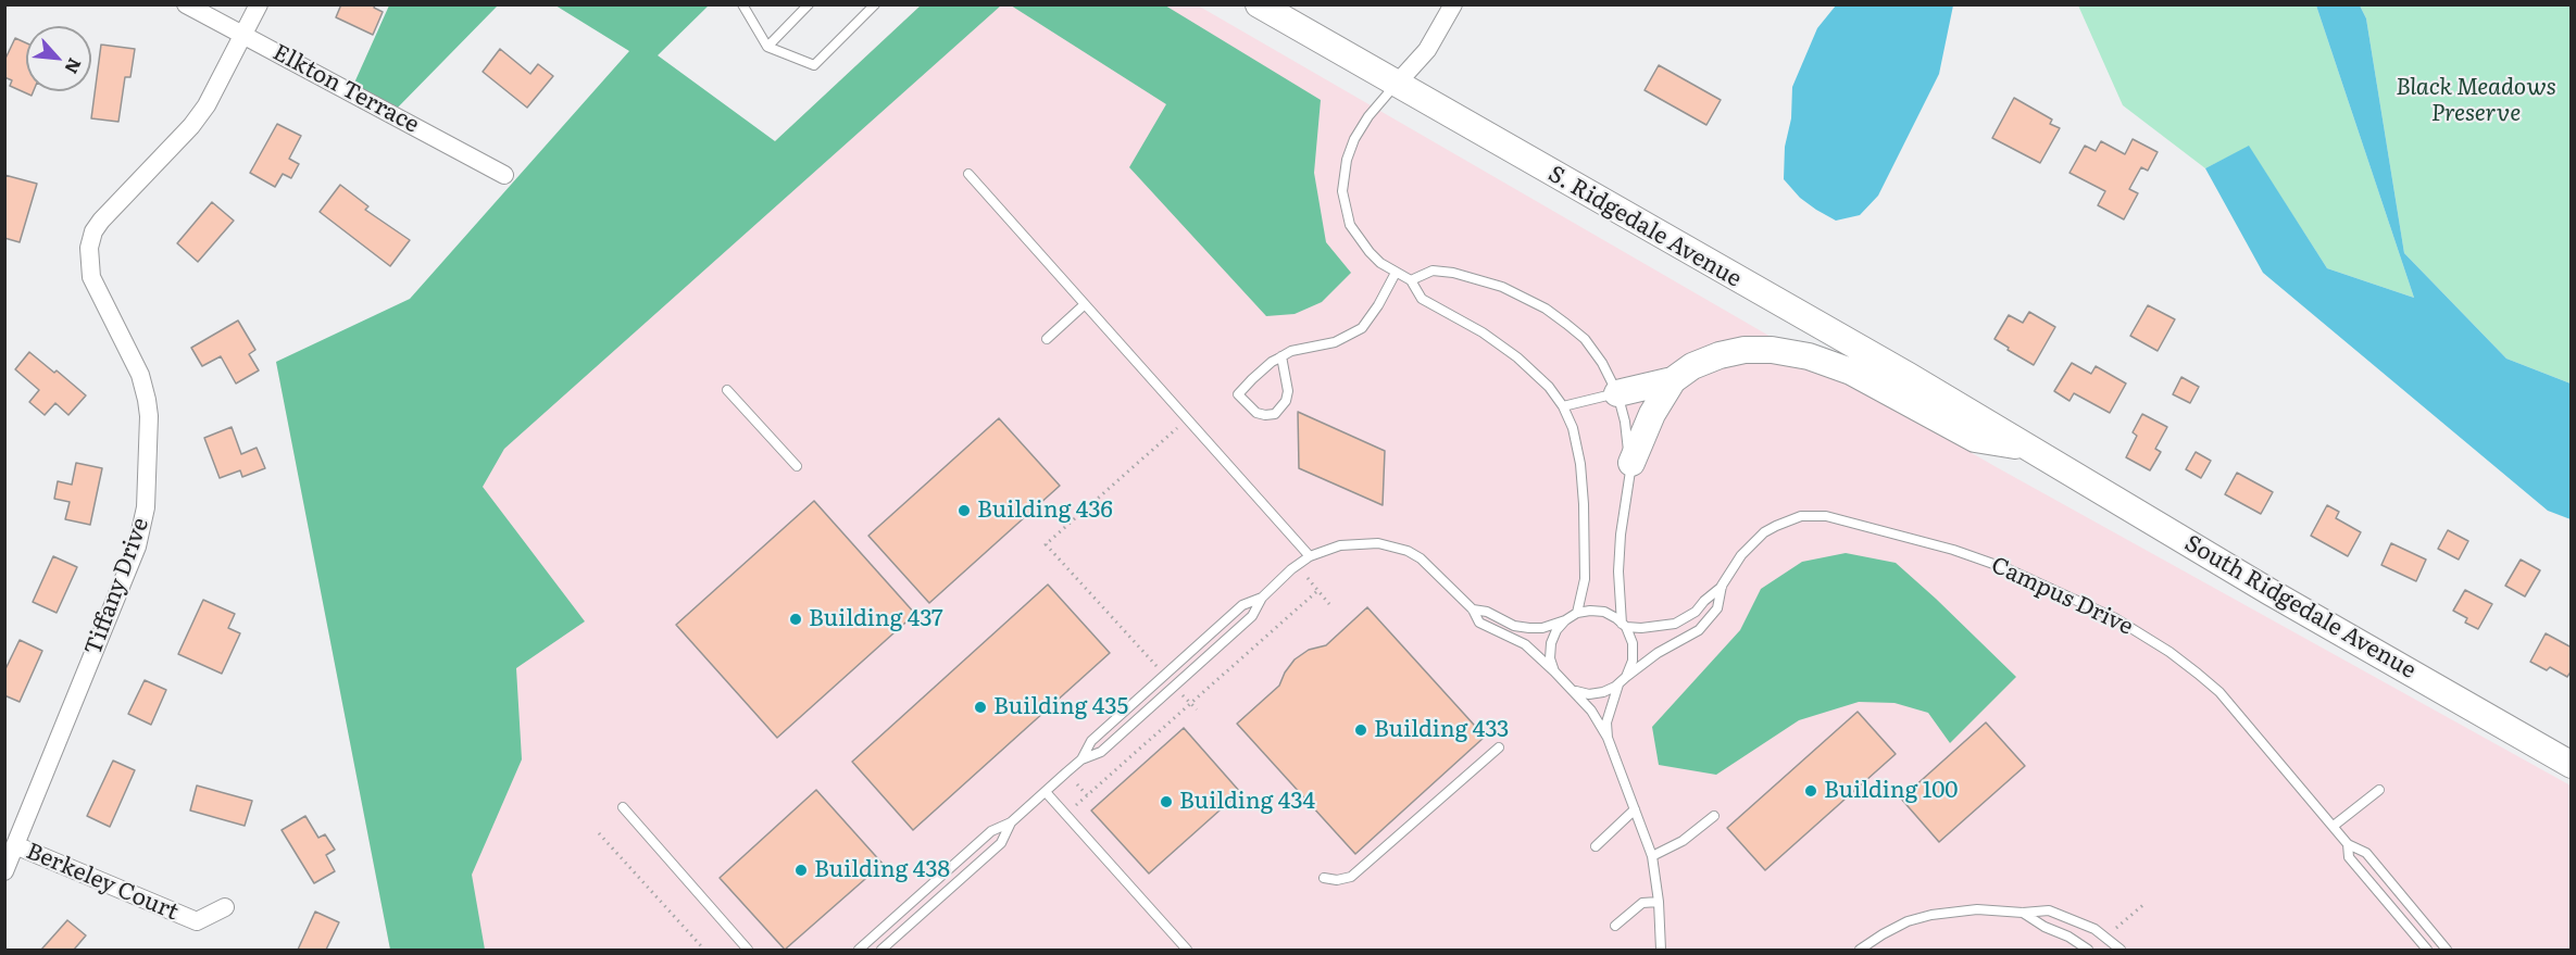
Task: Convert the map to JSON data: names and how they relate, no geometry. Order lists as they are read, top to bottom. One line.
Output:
{"streets":{"main road":["S. Ridgedale Avenue","South Ridgedale Avenue"],"street":["Elkton Terrace","Tiffany Drive","Berkeley Court"],"lane":["Campus Drive"]},"crossings":[["Elkton Terrace","Tiffany Drive"],["S. Ridgedale Avenue","South Ridgedale Avenue"],["Tiffany Drive","Berkeley Court"]],"parks":["Black Meadows Preserve"],"places":["Building 436","Building 437","Building 435","Building 433","Building 100","Building 434","Building 438"],"north":"bottom right"}
